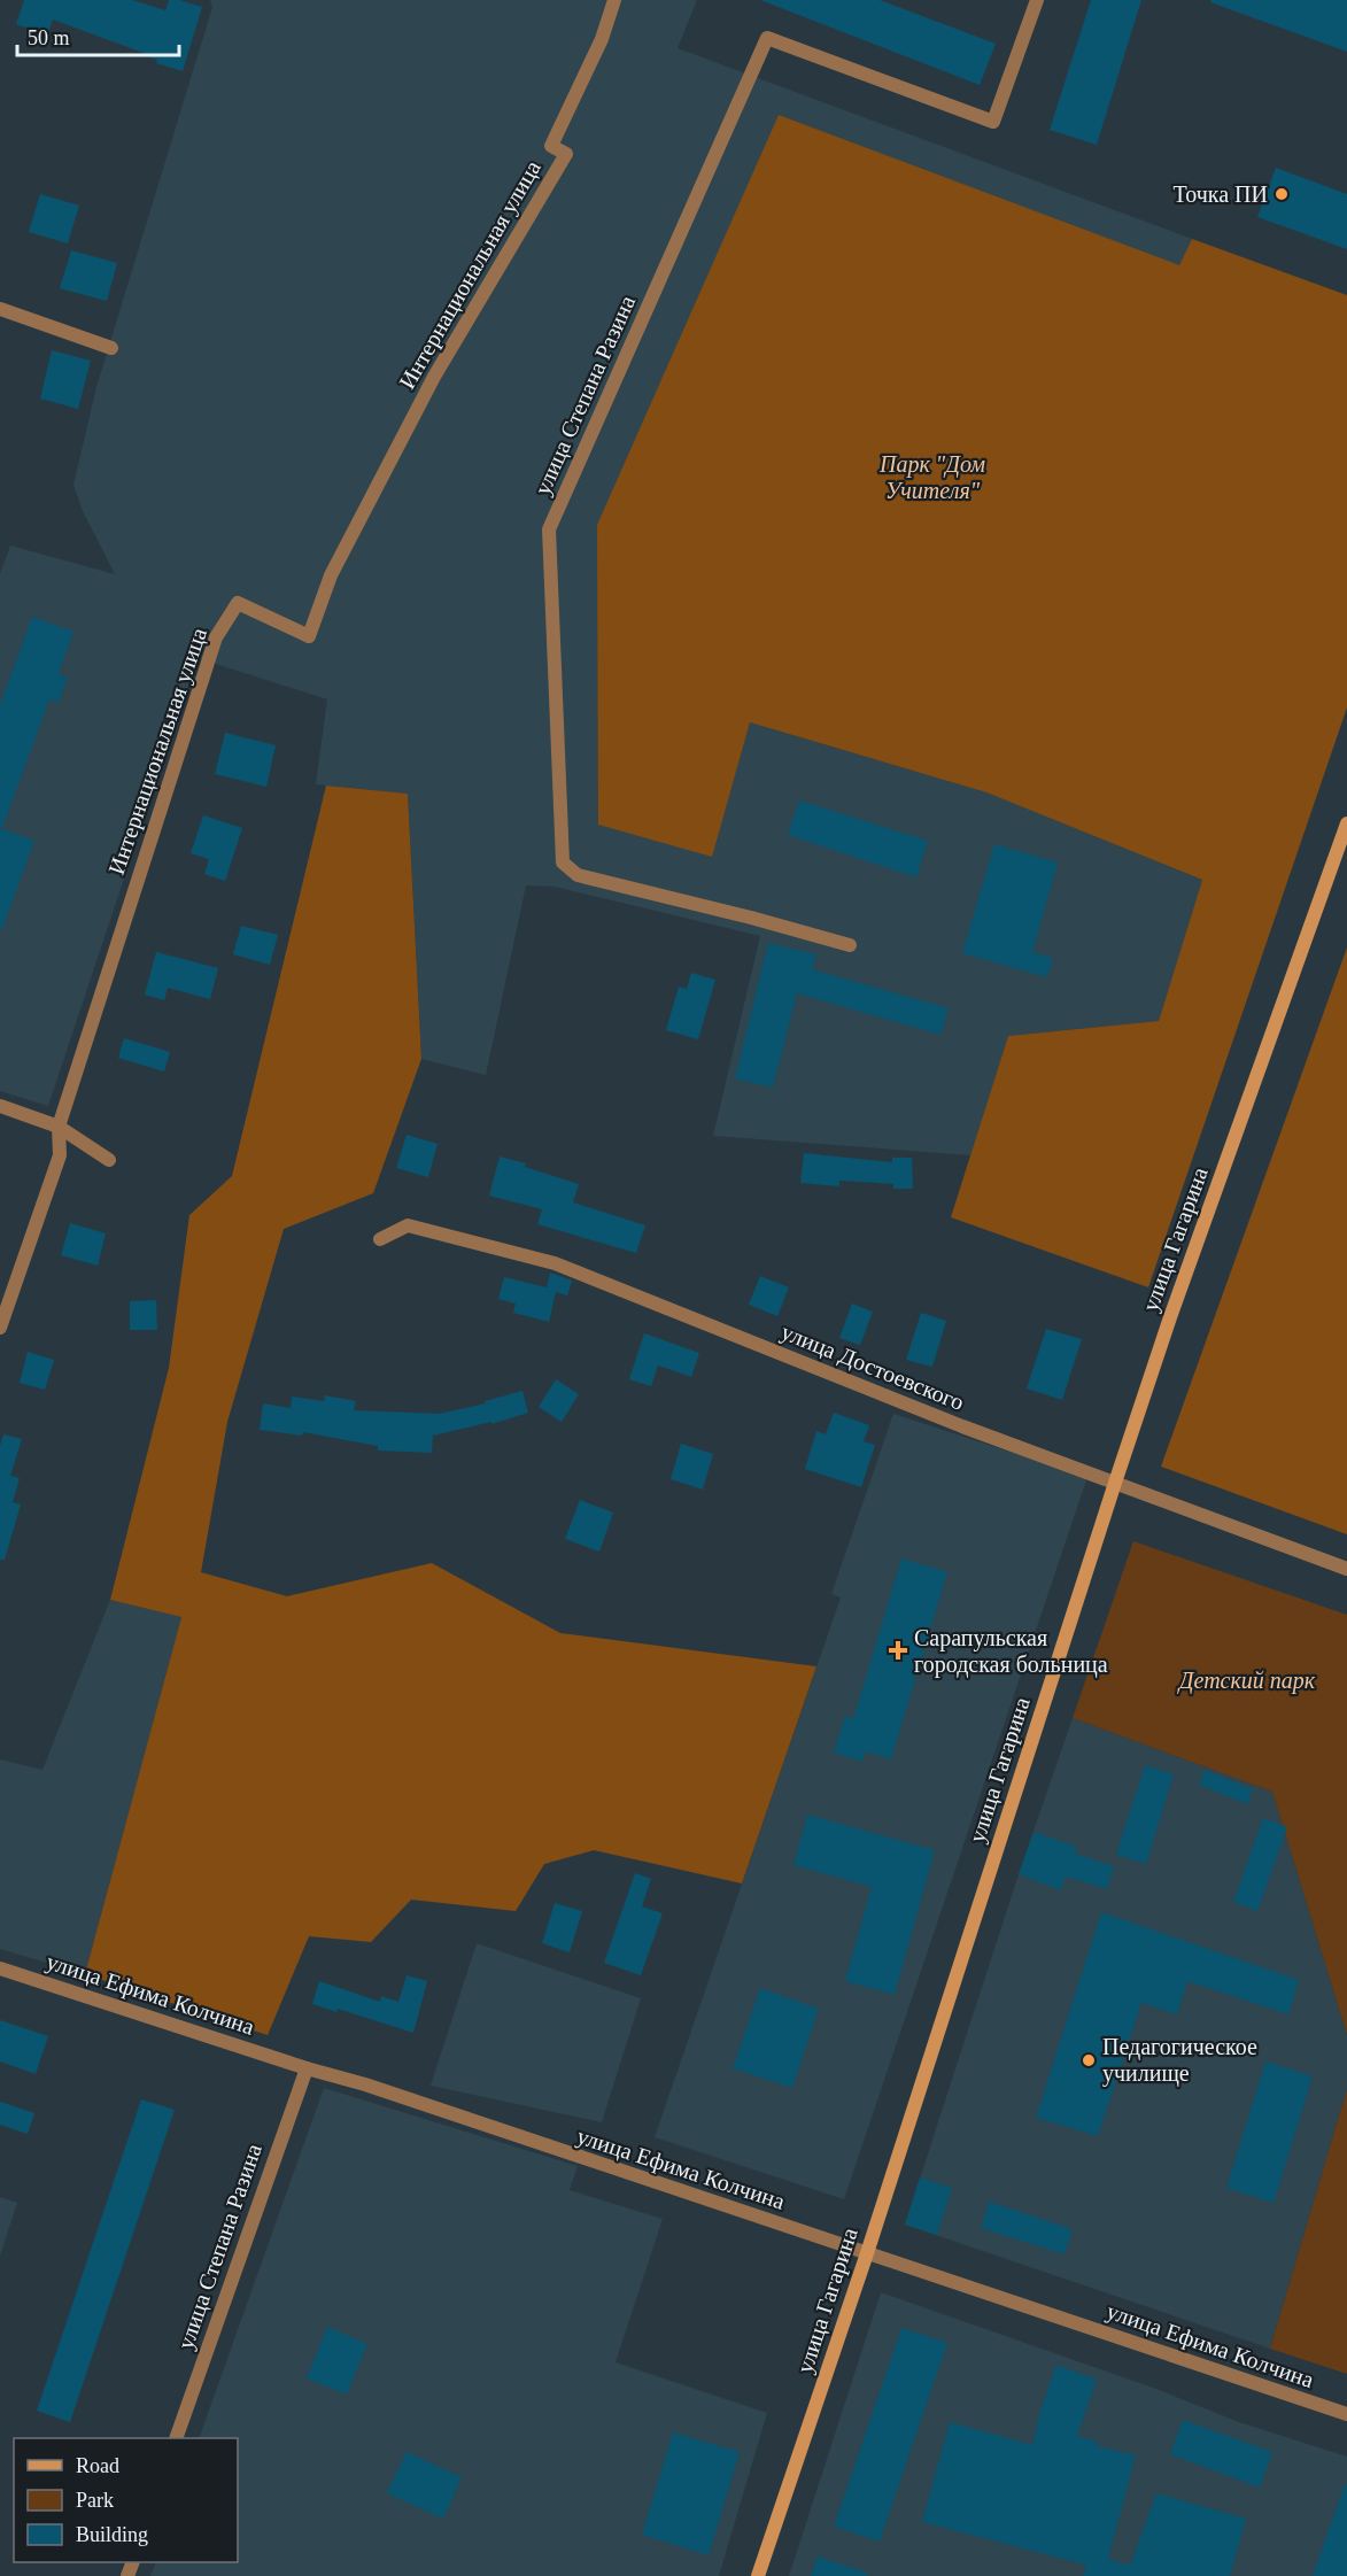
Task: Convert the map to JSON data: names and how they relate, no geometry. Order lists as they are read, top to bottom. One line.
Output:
{"streets":{"street":["Интернациональная улица","улица Степана Разина","улица Гагарина","улица Достоевского","улица Ефима Колчина"]},"crossings":[["улица Степана Разина","улица Ефима Колчина"],["улица Гагарина","улица Достоевского"],["улица Гагарина","улица Ефима Колчина"]],"parks":["Парк \"Дом Учителя\"","Детский парк"],"places":{"other":["Точка ПИ","Педагогическое училище"],"health":["Сарапульская городская больница"]},"legend":["Road","Park","Building"],"scale_bar":"50 m"}
